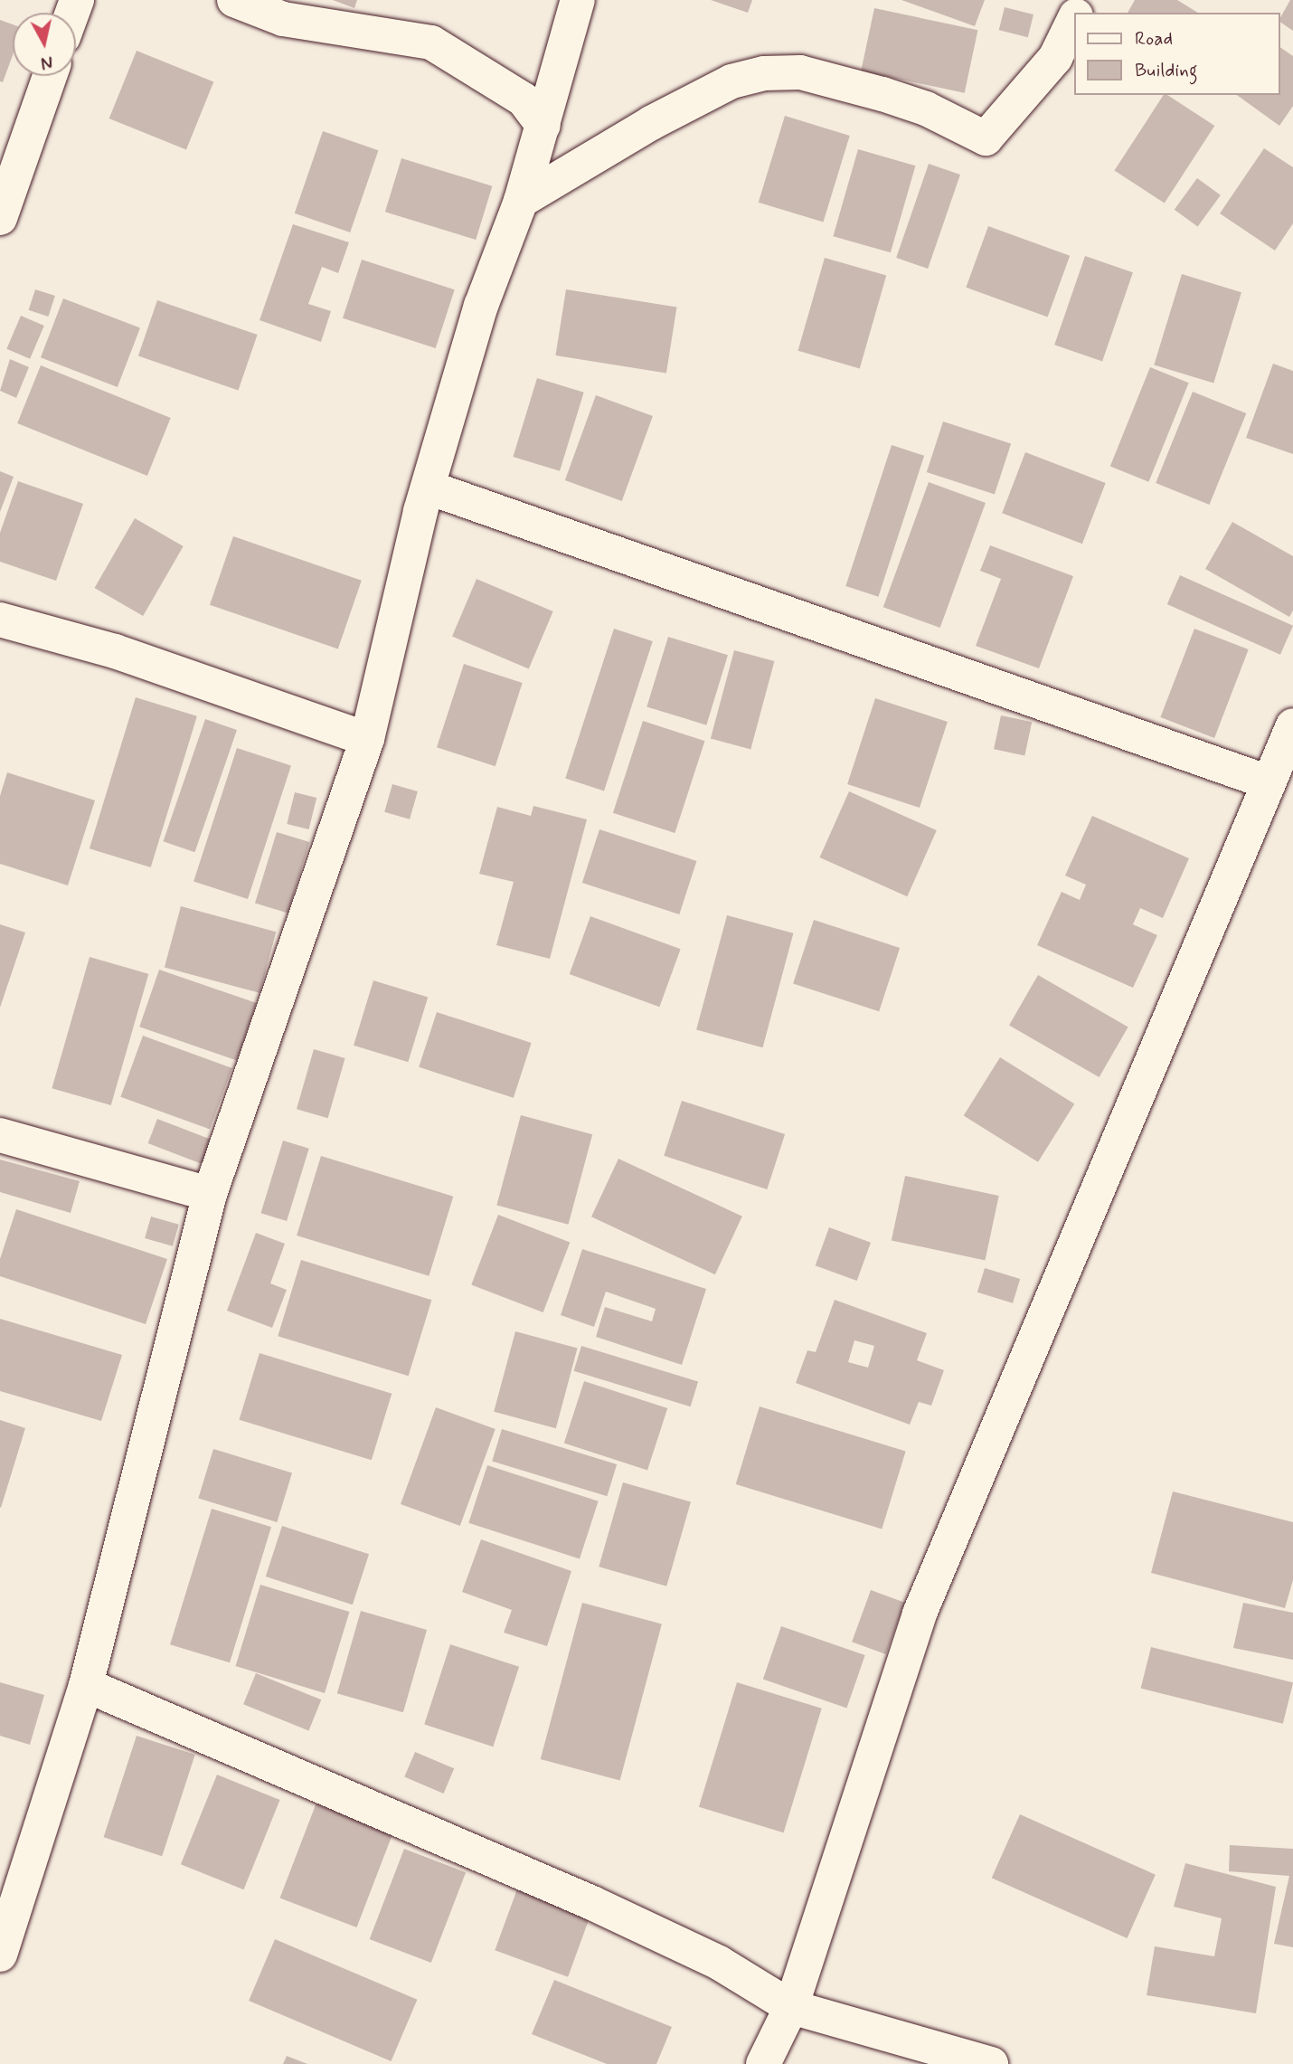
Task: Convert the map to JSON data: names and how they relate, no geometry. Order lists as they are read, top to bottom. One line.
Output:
{"legend":["Road","Building"],"north":"bottom"}
